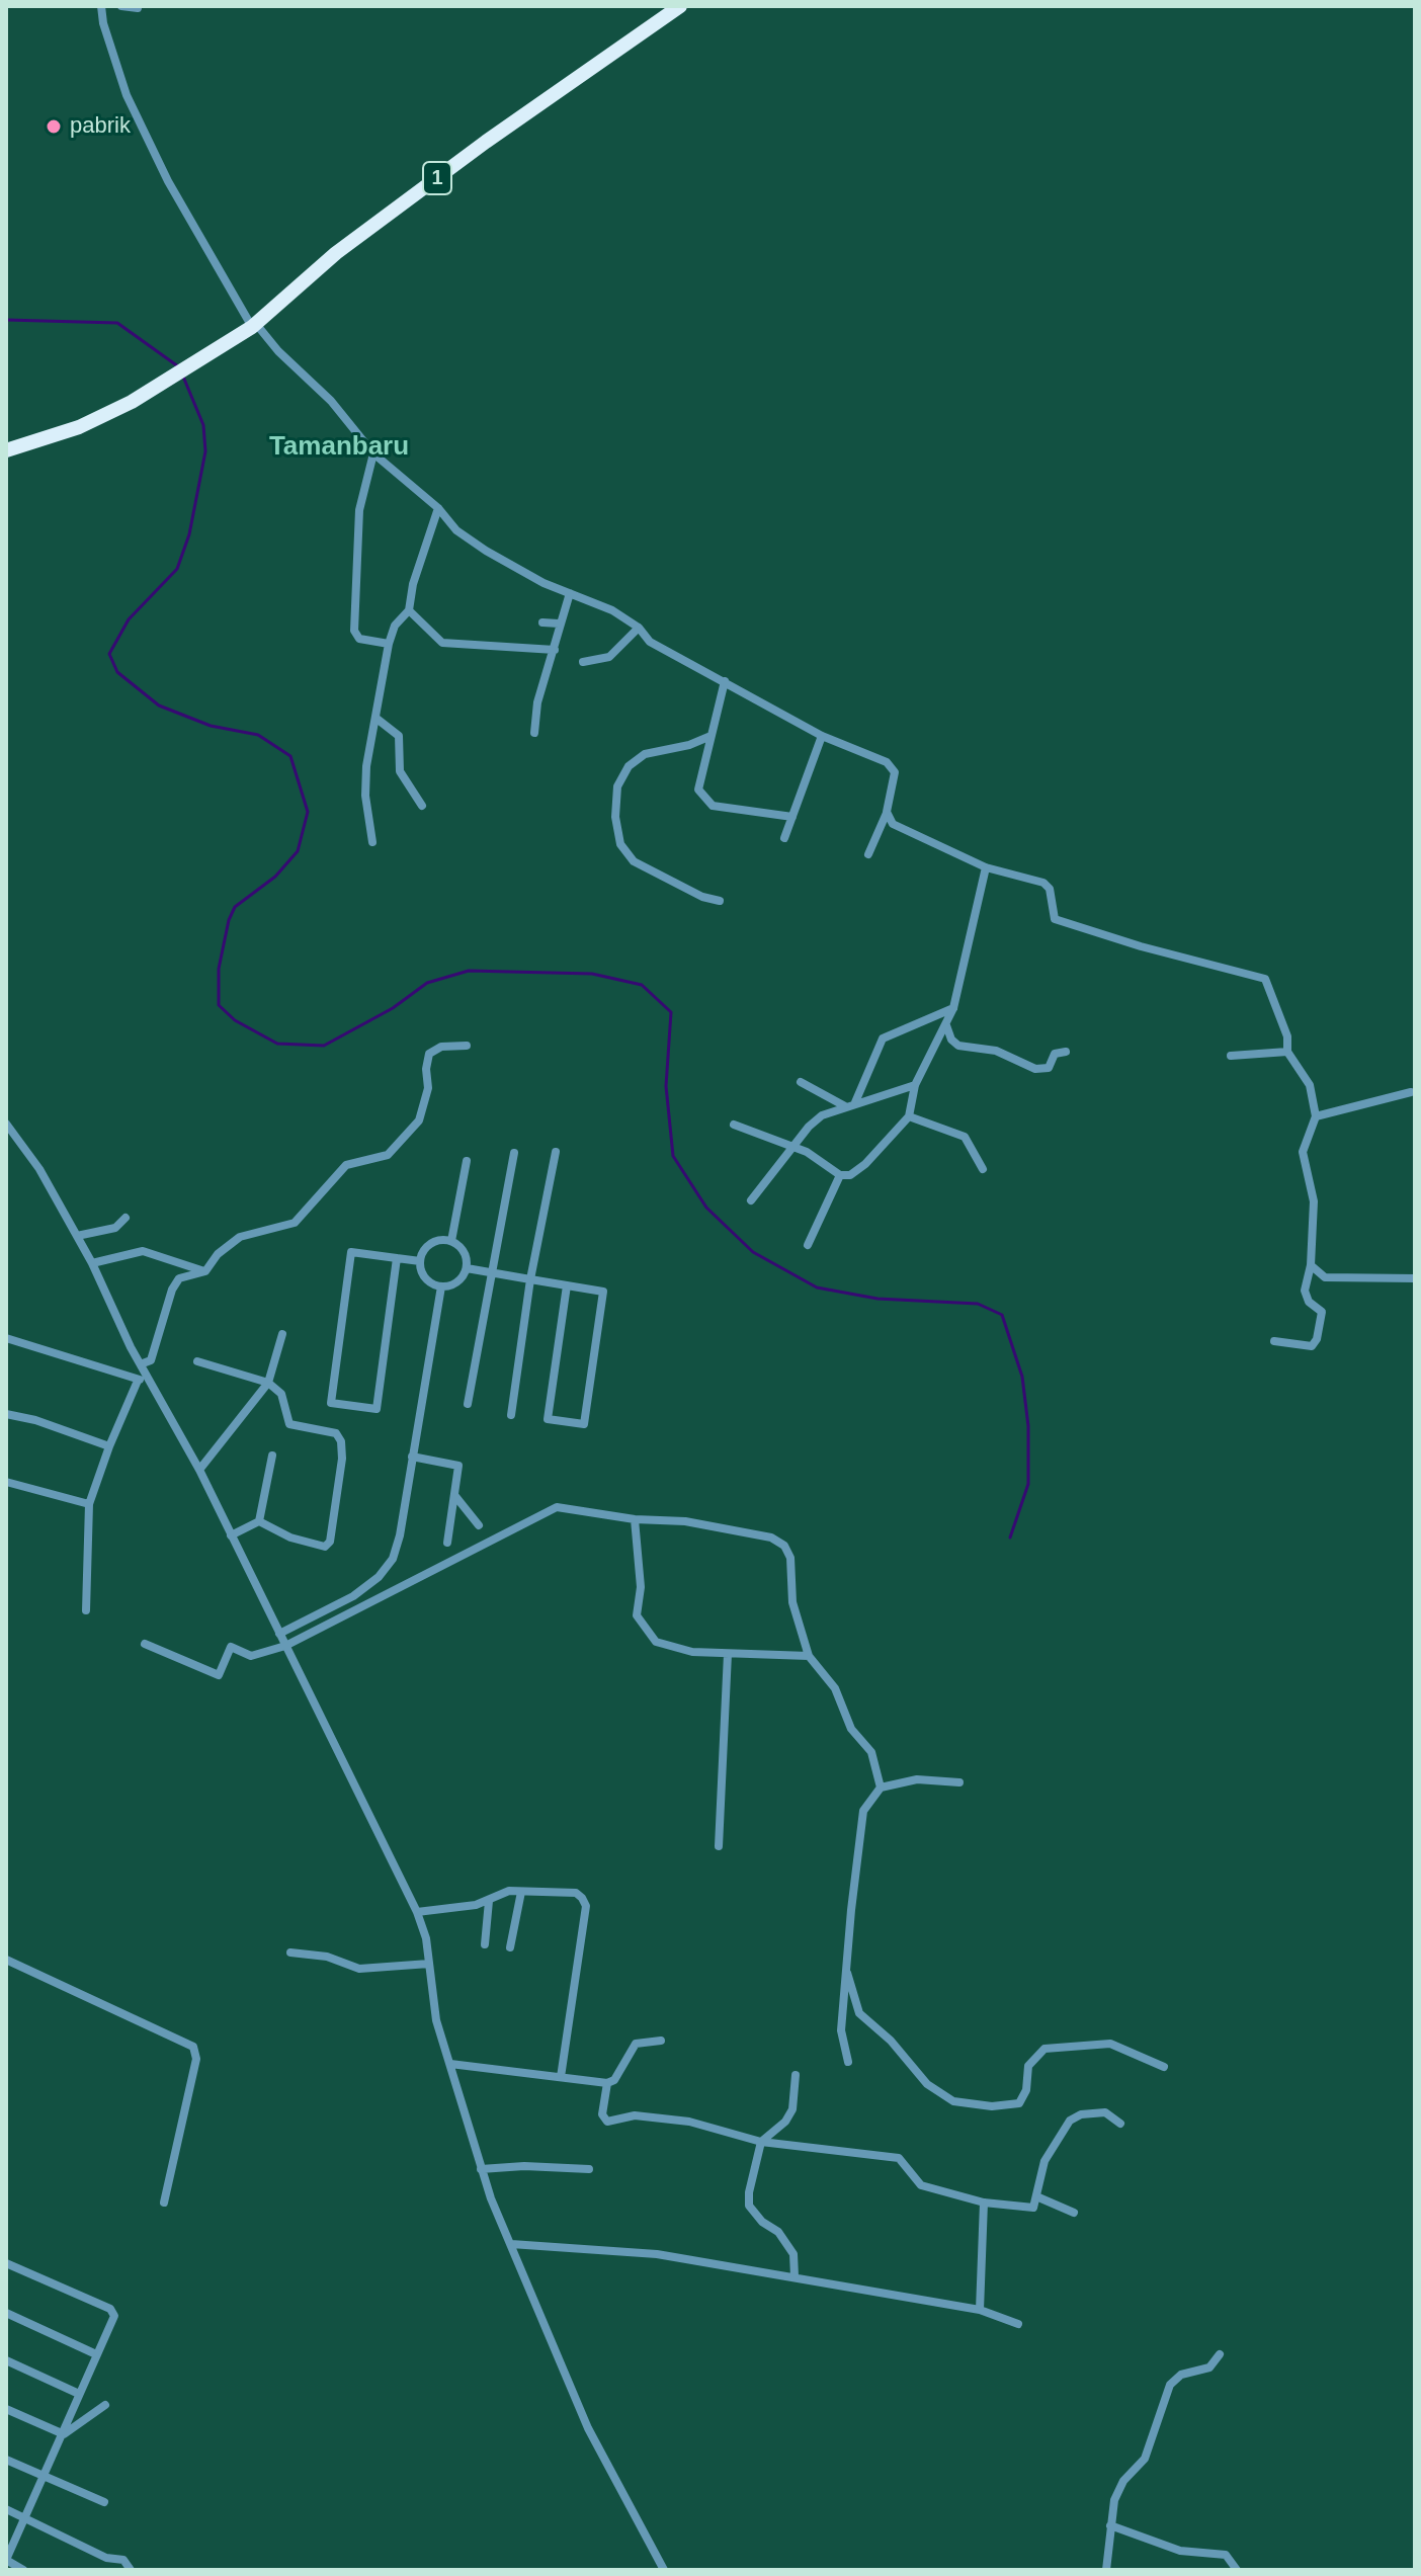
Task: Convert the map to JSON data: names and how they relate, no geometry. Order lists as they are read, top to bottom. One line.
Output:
{"streets":{"highway":["1"]},"districts":["Tamanbaru"],"places":["pabrik"]}
